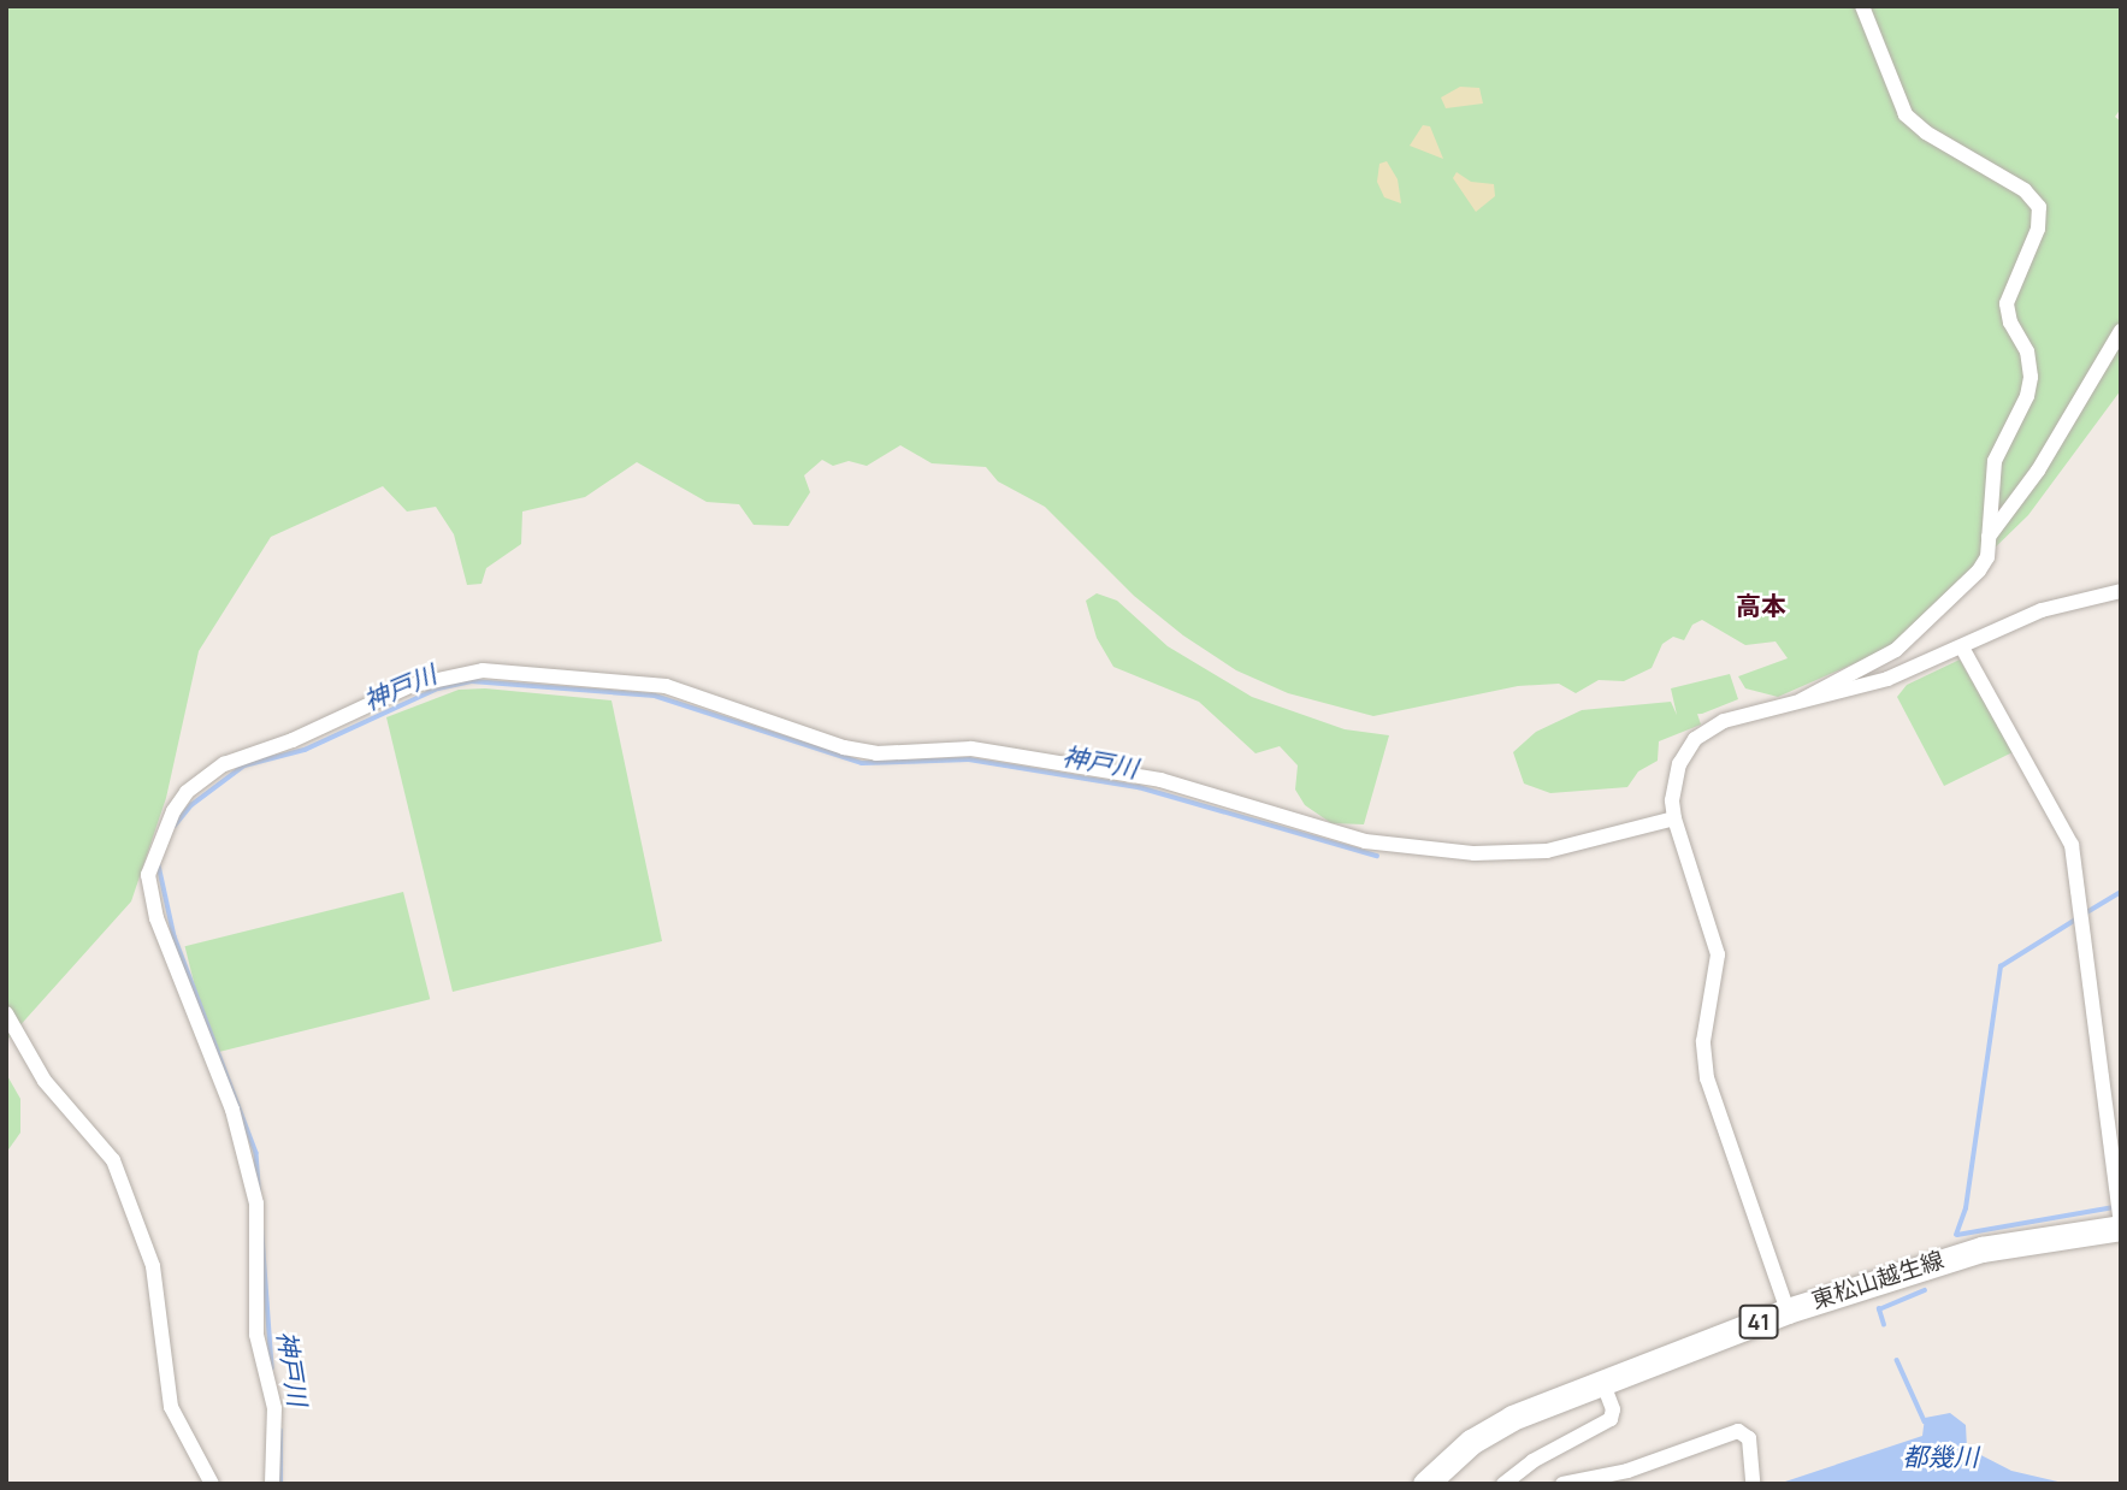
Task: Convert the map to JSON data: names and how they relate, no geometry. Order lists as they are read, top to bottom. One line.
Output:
{"streets":{"main road":["東松山越生線","41"]},"districts":["高本"],"water":["神戸川","都幾川"]}
